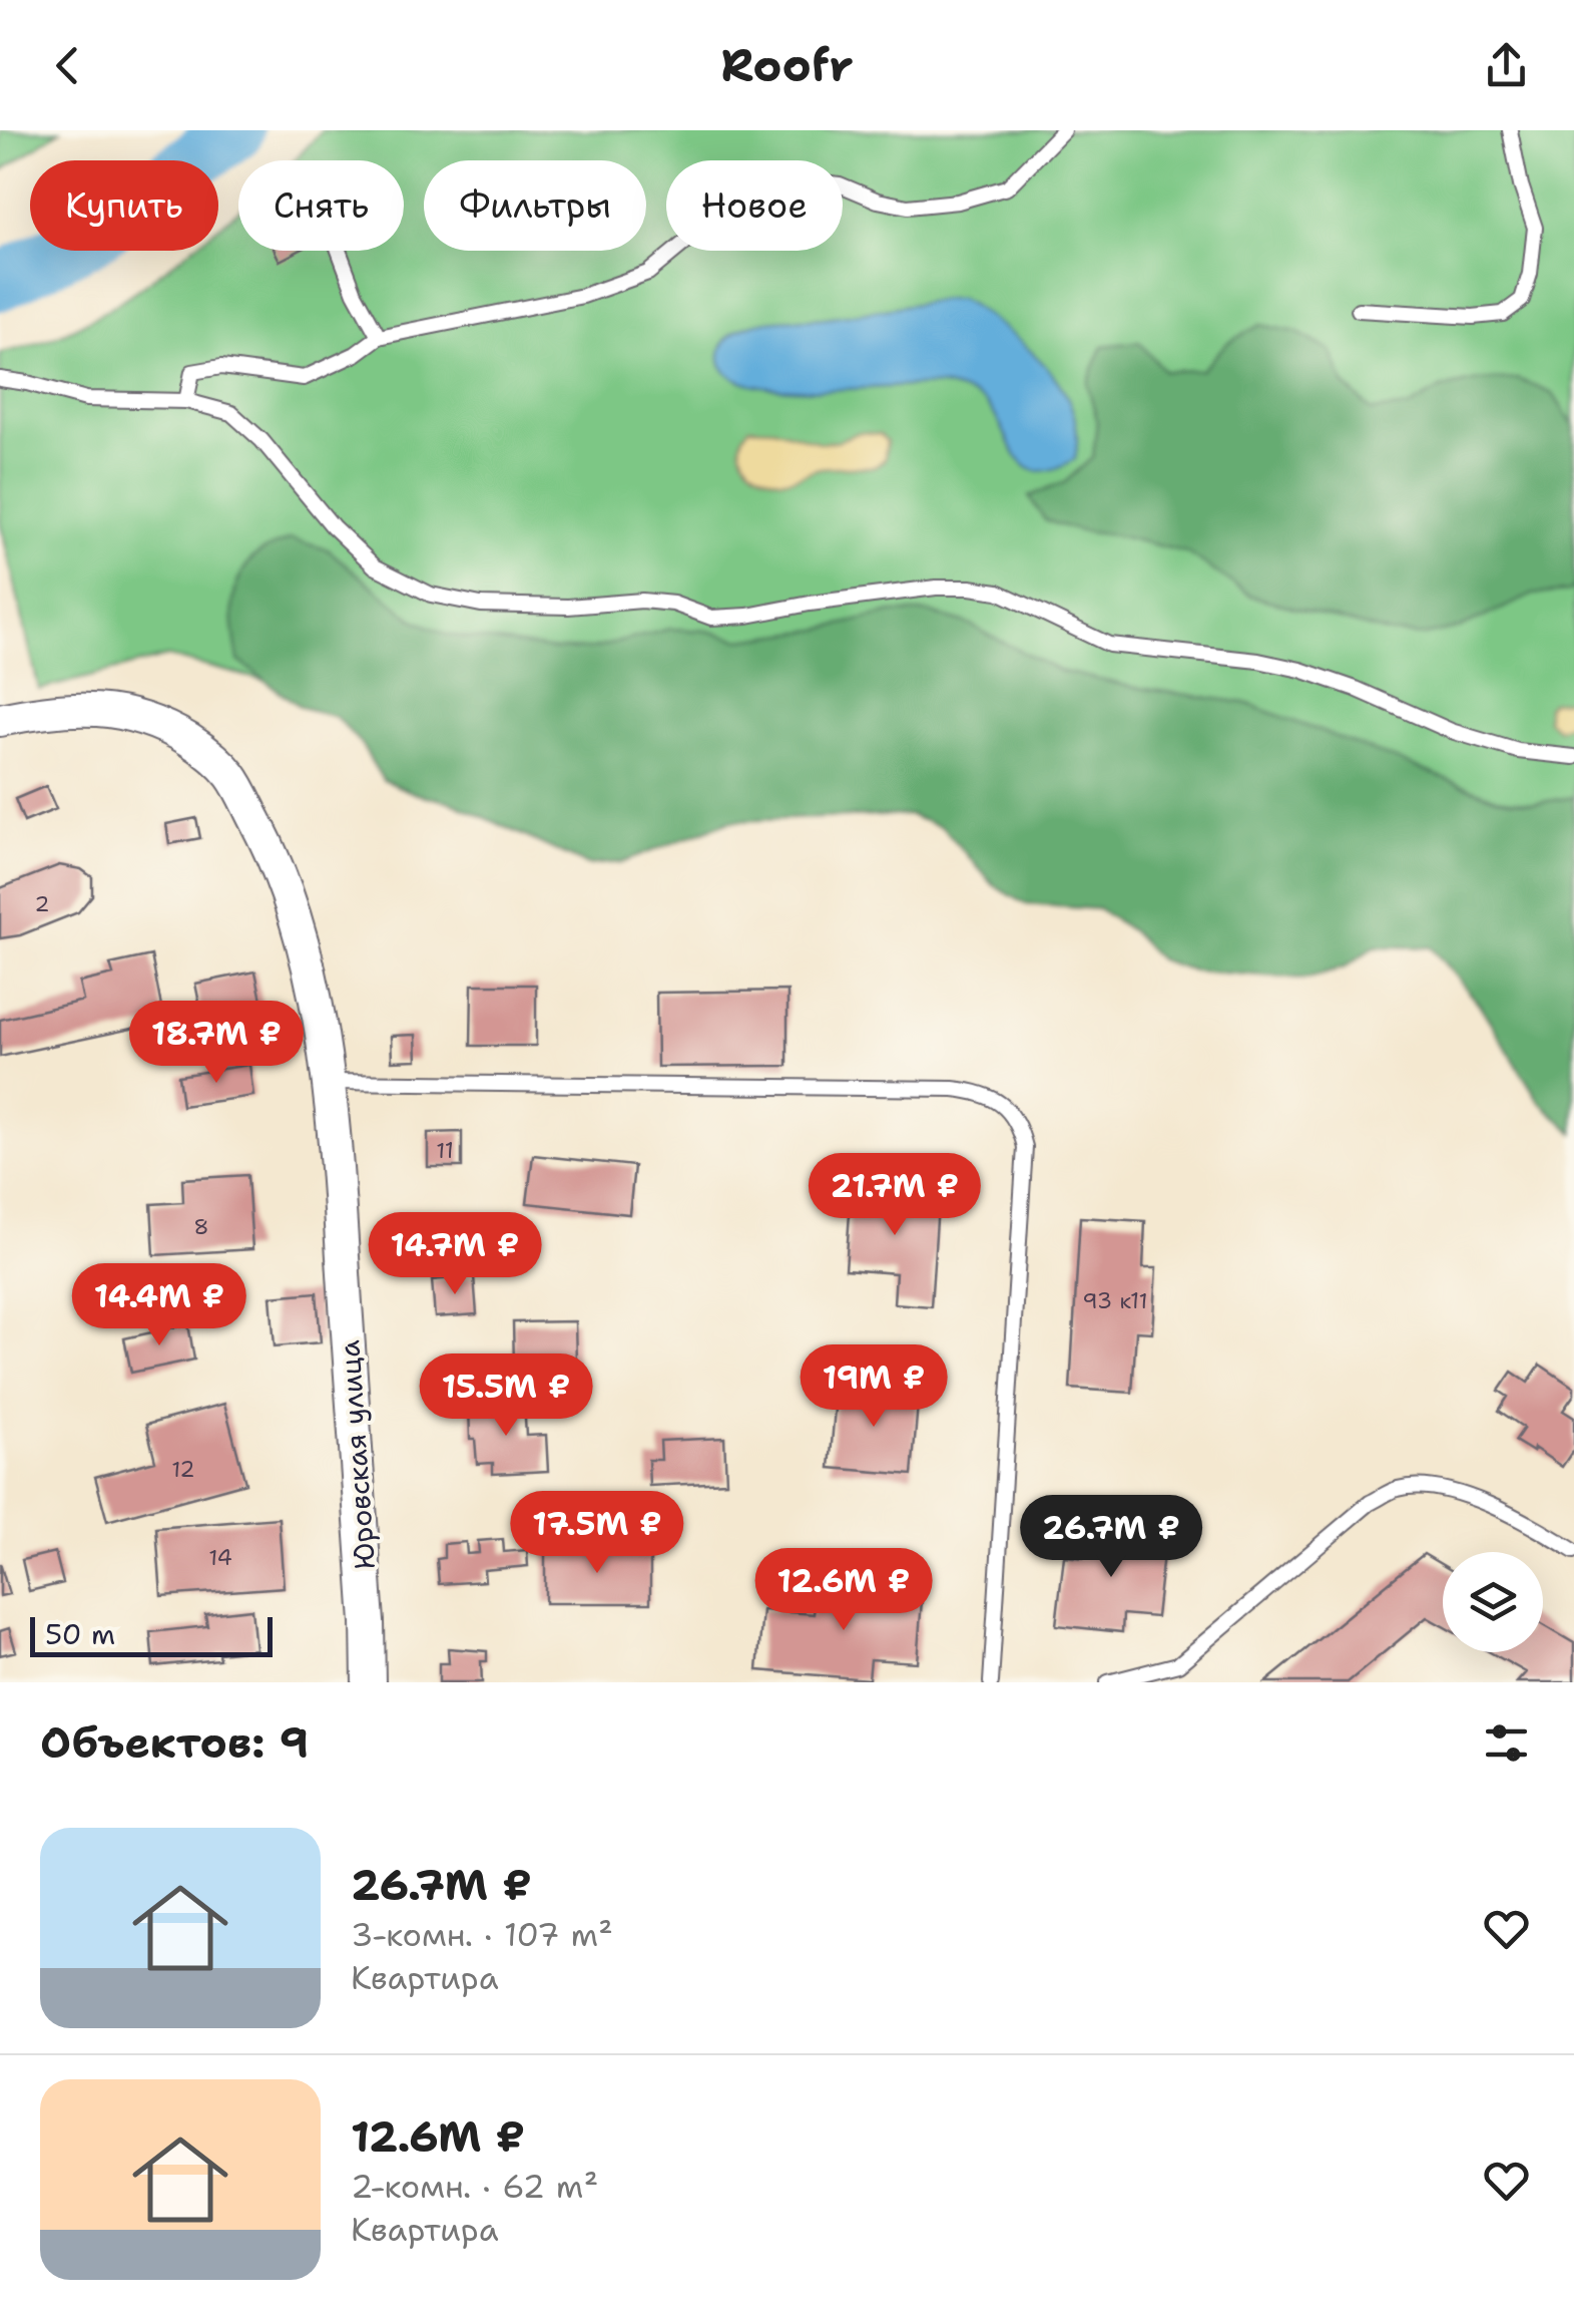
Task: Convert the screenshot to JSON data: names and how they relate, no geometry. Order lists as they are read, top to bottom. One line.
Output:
{"streets":{"street":["Юровская улица"]},"house_numbers":["2","11","8","93 к11","12","14"],"scale_bar":"50 m","page":{"header":"Roofr","chip":["Купить","Снять","Фильтры","Новое"],"price":["18.7M ₽","21.7M ₽","14.7M ₽","14.4M ₽","19M ₽","15.5M ₽","17.5M ₽","26.7M ₽","12.6M ₽"],"scale":"50 m","heading":"Объектов: 9","list":[{"name":"26.7M ₽","note":"3-комн. · 107 m² · Квартира"},{"name":"12.6M ₽","note":"2-комн. · 62 m² · Квартира"}]}}
